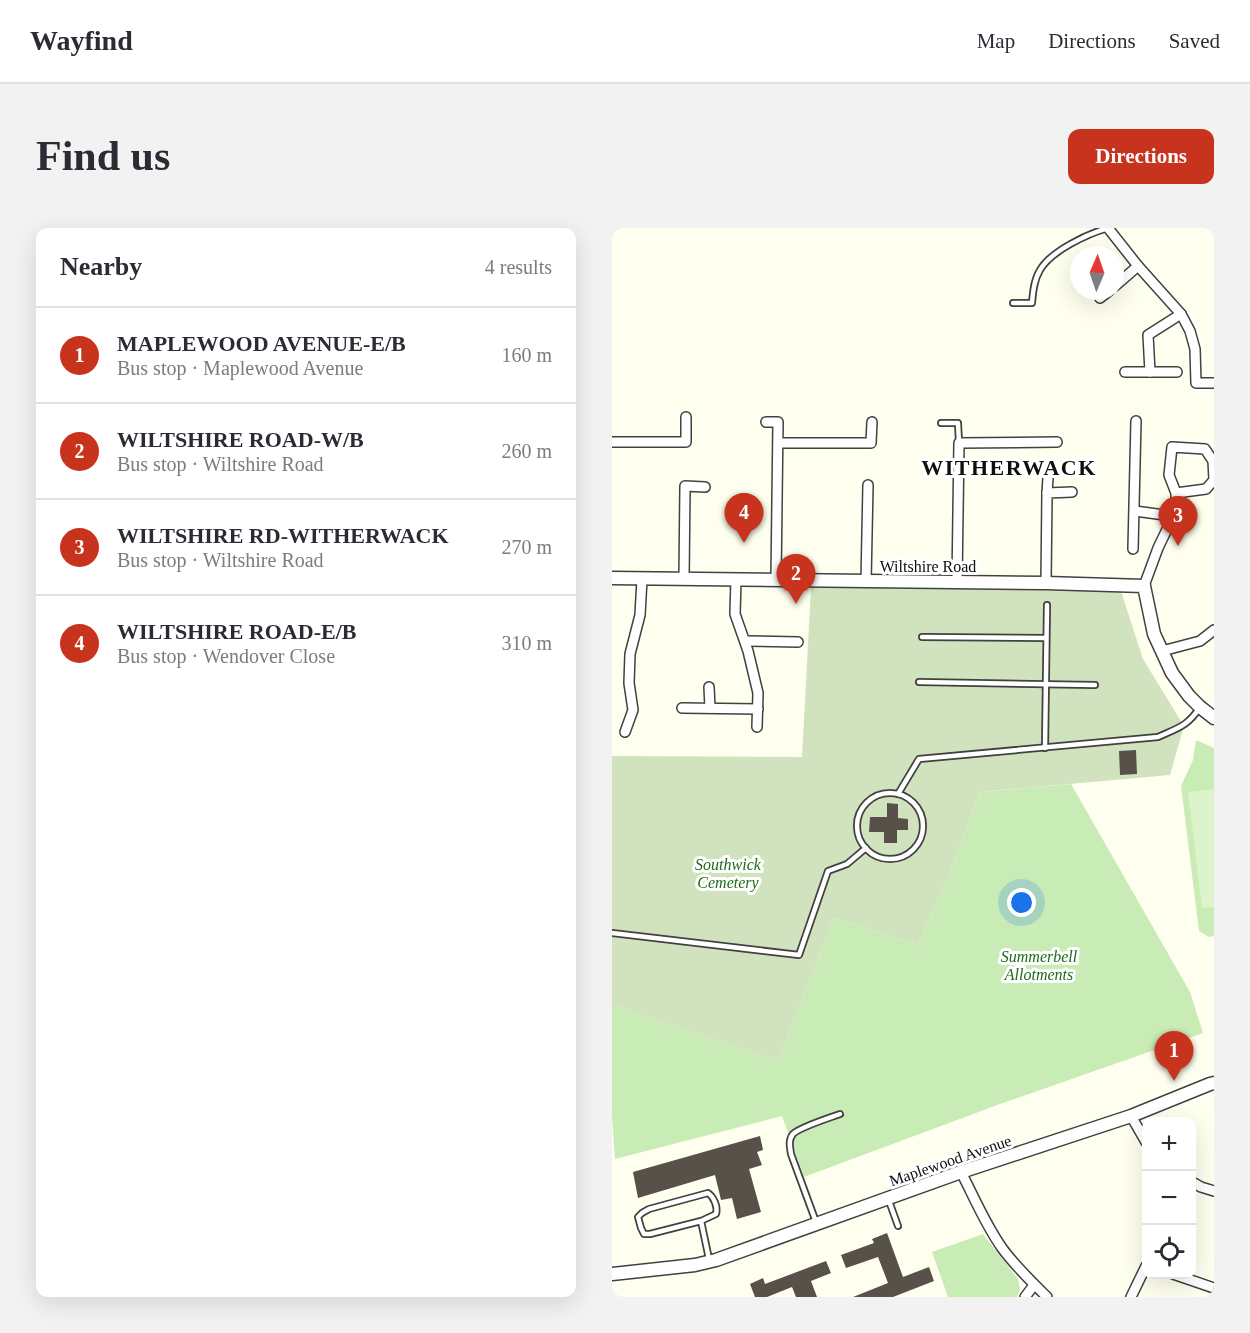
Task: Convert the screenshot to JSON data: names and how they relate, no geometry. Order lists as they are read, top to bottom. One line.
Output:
{"streets":{"street":["Wiltshire Road","Maplewood Avenue"]},"districts":["WITHERWACK"],"parks":["Southwick Cemetery","Summerbell Allotments"],"north":"top","page":{"header":"Wayfind","nav":["Map","Directions","Saved"],"buttons":"Directions","title":"Find us","heading":["Nearby","4 results"],"list":[{"mark":"1","name":"MAPLEWOOD AVENUE-E/B","note":"Bus stop · Maplewood Avenue","value":"160 m"},{"mark":"2","name":"WILTSHIRE ROAD-W/B","note":"Bus stop · Wiltshire Road","value":"260 m"},{"mark":"3","name":"WILTSHIRE RD-WITHERWACK","note":"Bus stop · Wiltshire Road","value":"270 m"},{"mark":"4","name":"WILTSHIRE ROAD-E/B","note":"Bus stop · Wendover Close","value":"310 m"}],"pins":["4","3","2","1"],"map_buttons":["+","−"]}}
